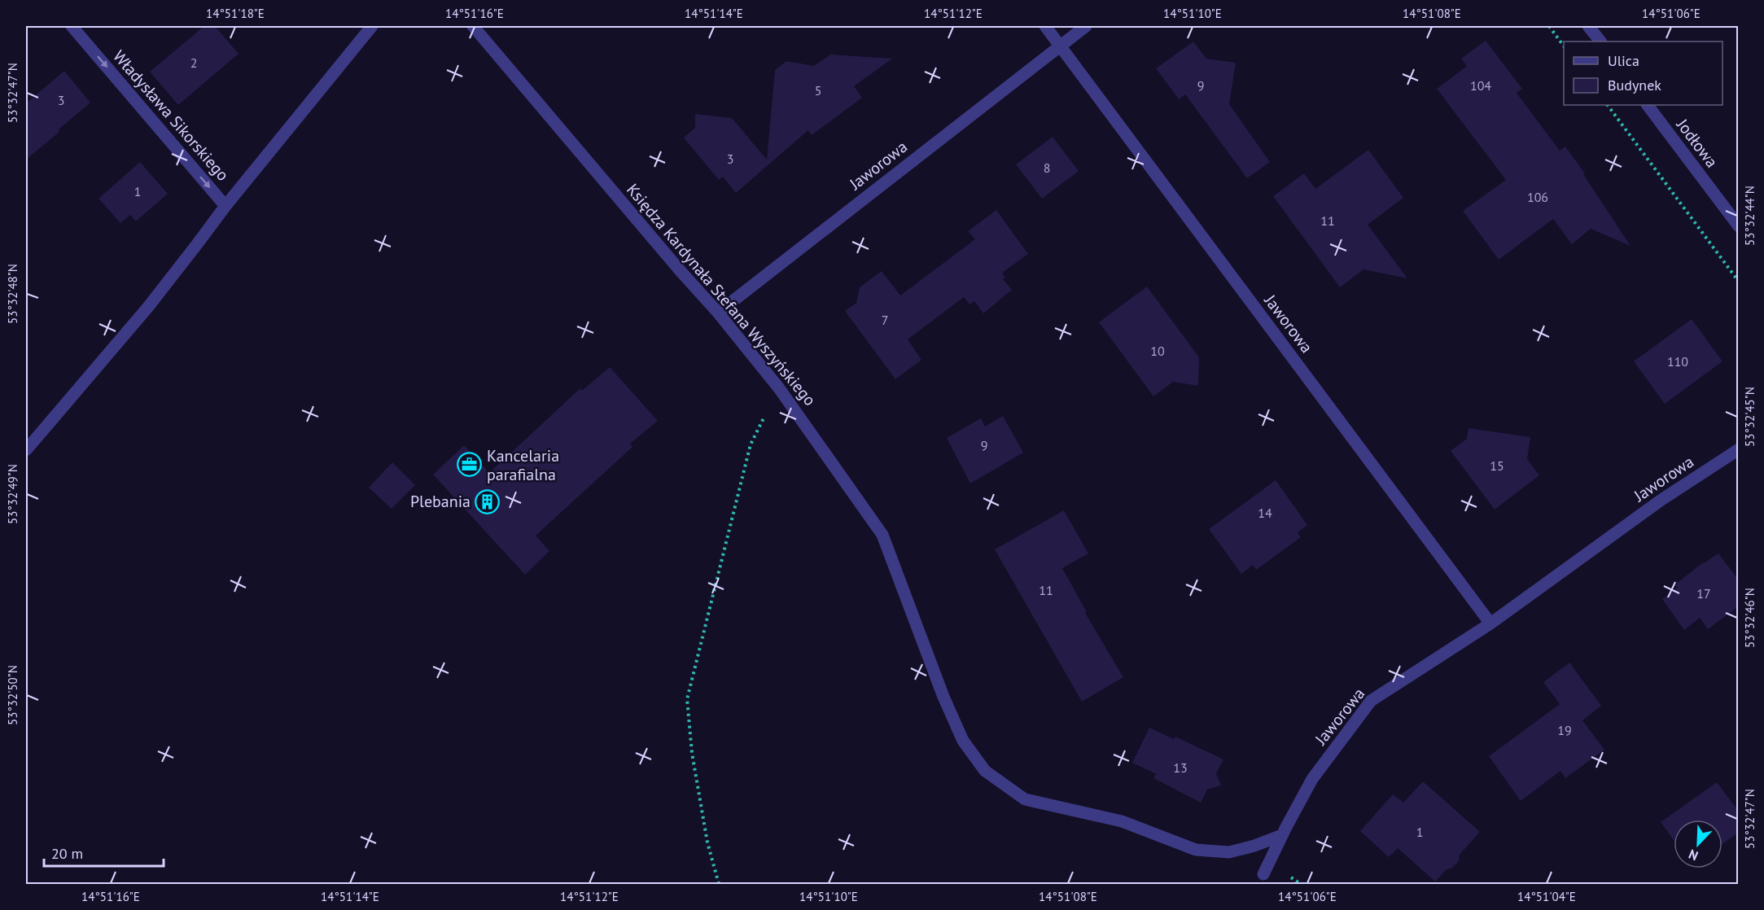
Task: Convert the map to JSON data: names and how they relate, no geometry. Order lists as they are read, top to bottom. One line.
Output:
{"streets":{"street":["Władysława Sikorskiego","Jodłowa","Jaworowa","Księdza Kardynała Stefana Wyszyńskiego"]},"crossings":[["Jaworowa","Księdza Kardynała Stefana Wyszyńskiego"]],"one_way":["Władysława Sikorskiego"],"places":{"office":["Kancelaria parafialna"],"building":["Plebania"]},"house_numbers":["2","9","104","5","3","3","8","1","106","11","7","10","110","9","15","14","11","17","19","13","1"],"legend":["Ulica","Budynek"],"scale_bar":"20 m","north":"bottom left","coordinates":["14°51'18\"E","14°51'16\"E","14°51'14\"E","14°51'12\"E","14°51'10\"E","14°51'08\"E","14°51'06\"E","53°32'47\"N","53°32'44\"N","53°32'48\"N","53°32'45\"N","53°32'49\"N","53°32'46\"N","53°32'50\"N","14°51'04\"E"]}
